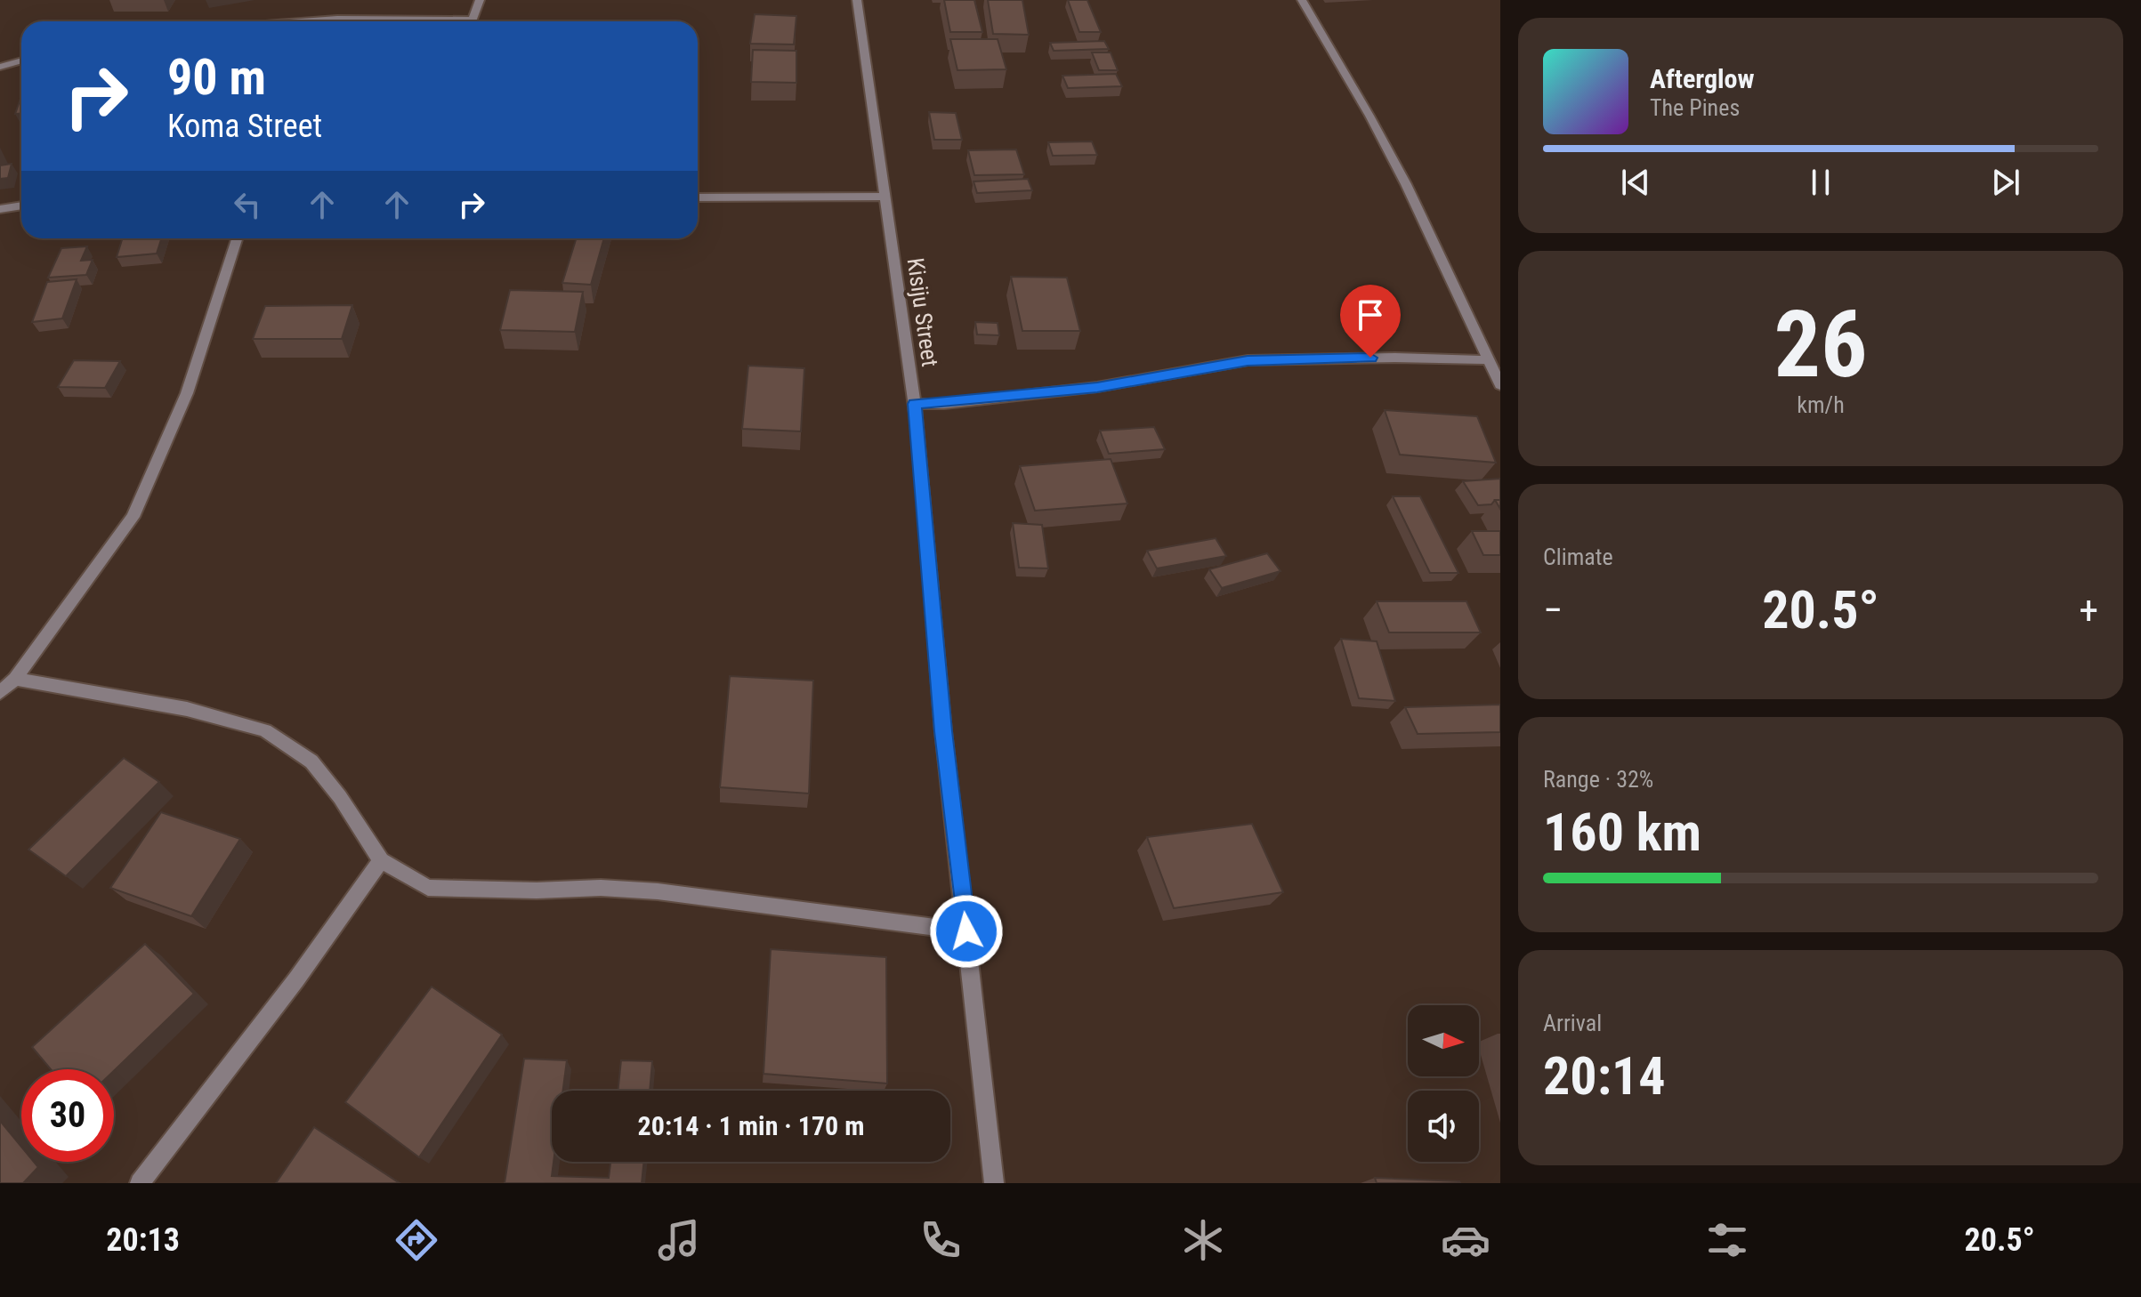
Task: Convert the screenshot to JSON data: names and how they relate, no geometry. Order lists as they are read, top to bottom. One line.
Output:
{"streets":{"street":["Kisiju Street"]},"north":"right","page":{"turn":["90 m","Koma Street"],"song":["Afterglow","The Pines"],"tile":[["26","km/h"],"Climate",["Range · 32%","160 km"],["Arrival","20:14"]],"heat":["−","20.5°","+"],"limit":"30","trip":"20:14 · 1 min · 170 m","tabs":["20:13","20.5°"]}}
